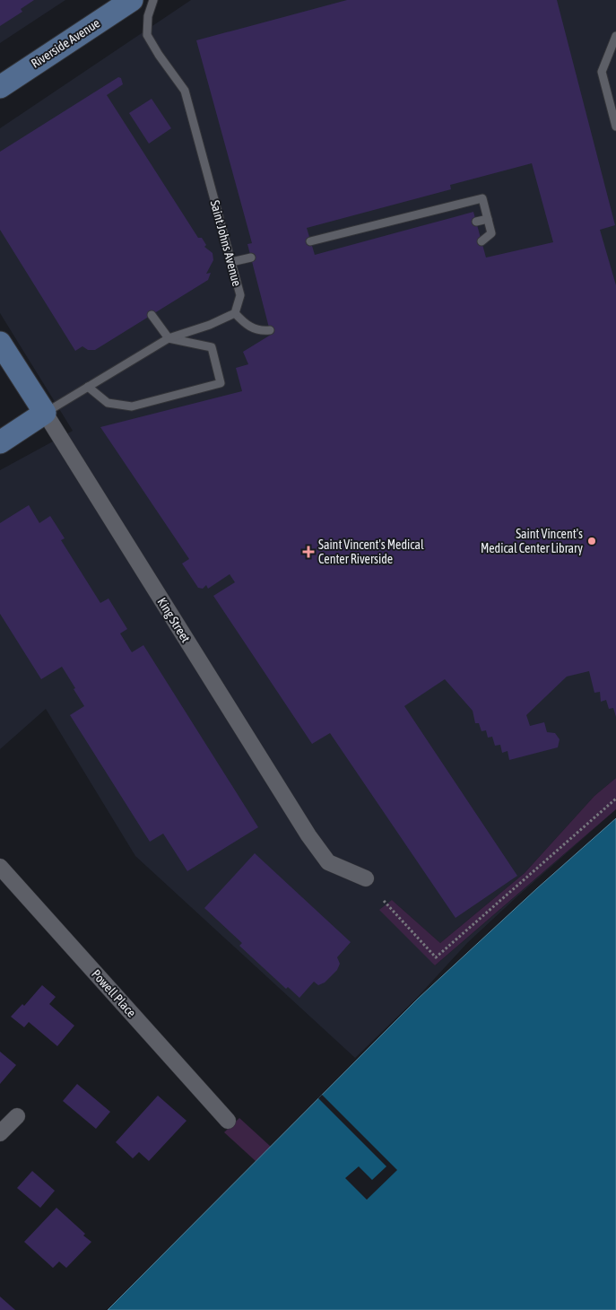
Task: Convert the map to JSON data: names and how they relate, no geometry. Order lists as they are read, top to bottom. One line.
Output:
{"streets":{"main road":["Riverside Avenue","King Street"],"street":["Powell Place"],"lane":["Saint Johns Avenue"]},"places":{"other":["Saint Vincent's Medical Center Library"],"health":["Saint Vincent's Medical Center Riverside"]}}
